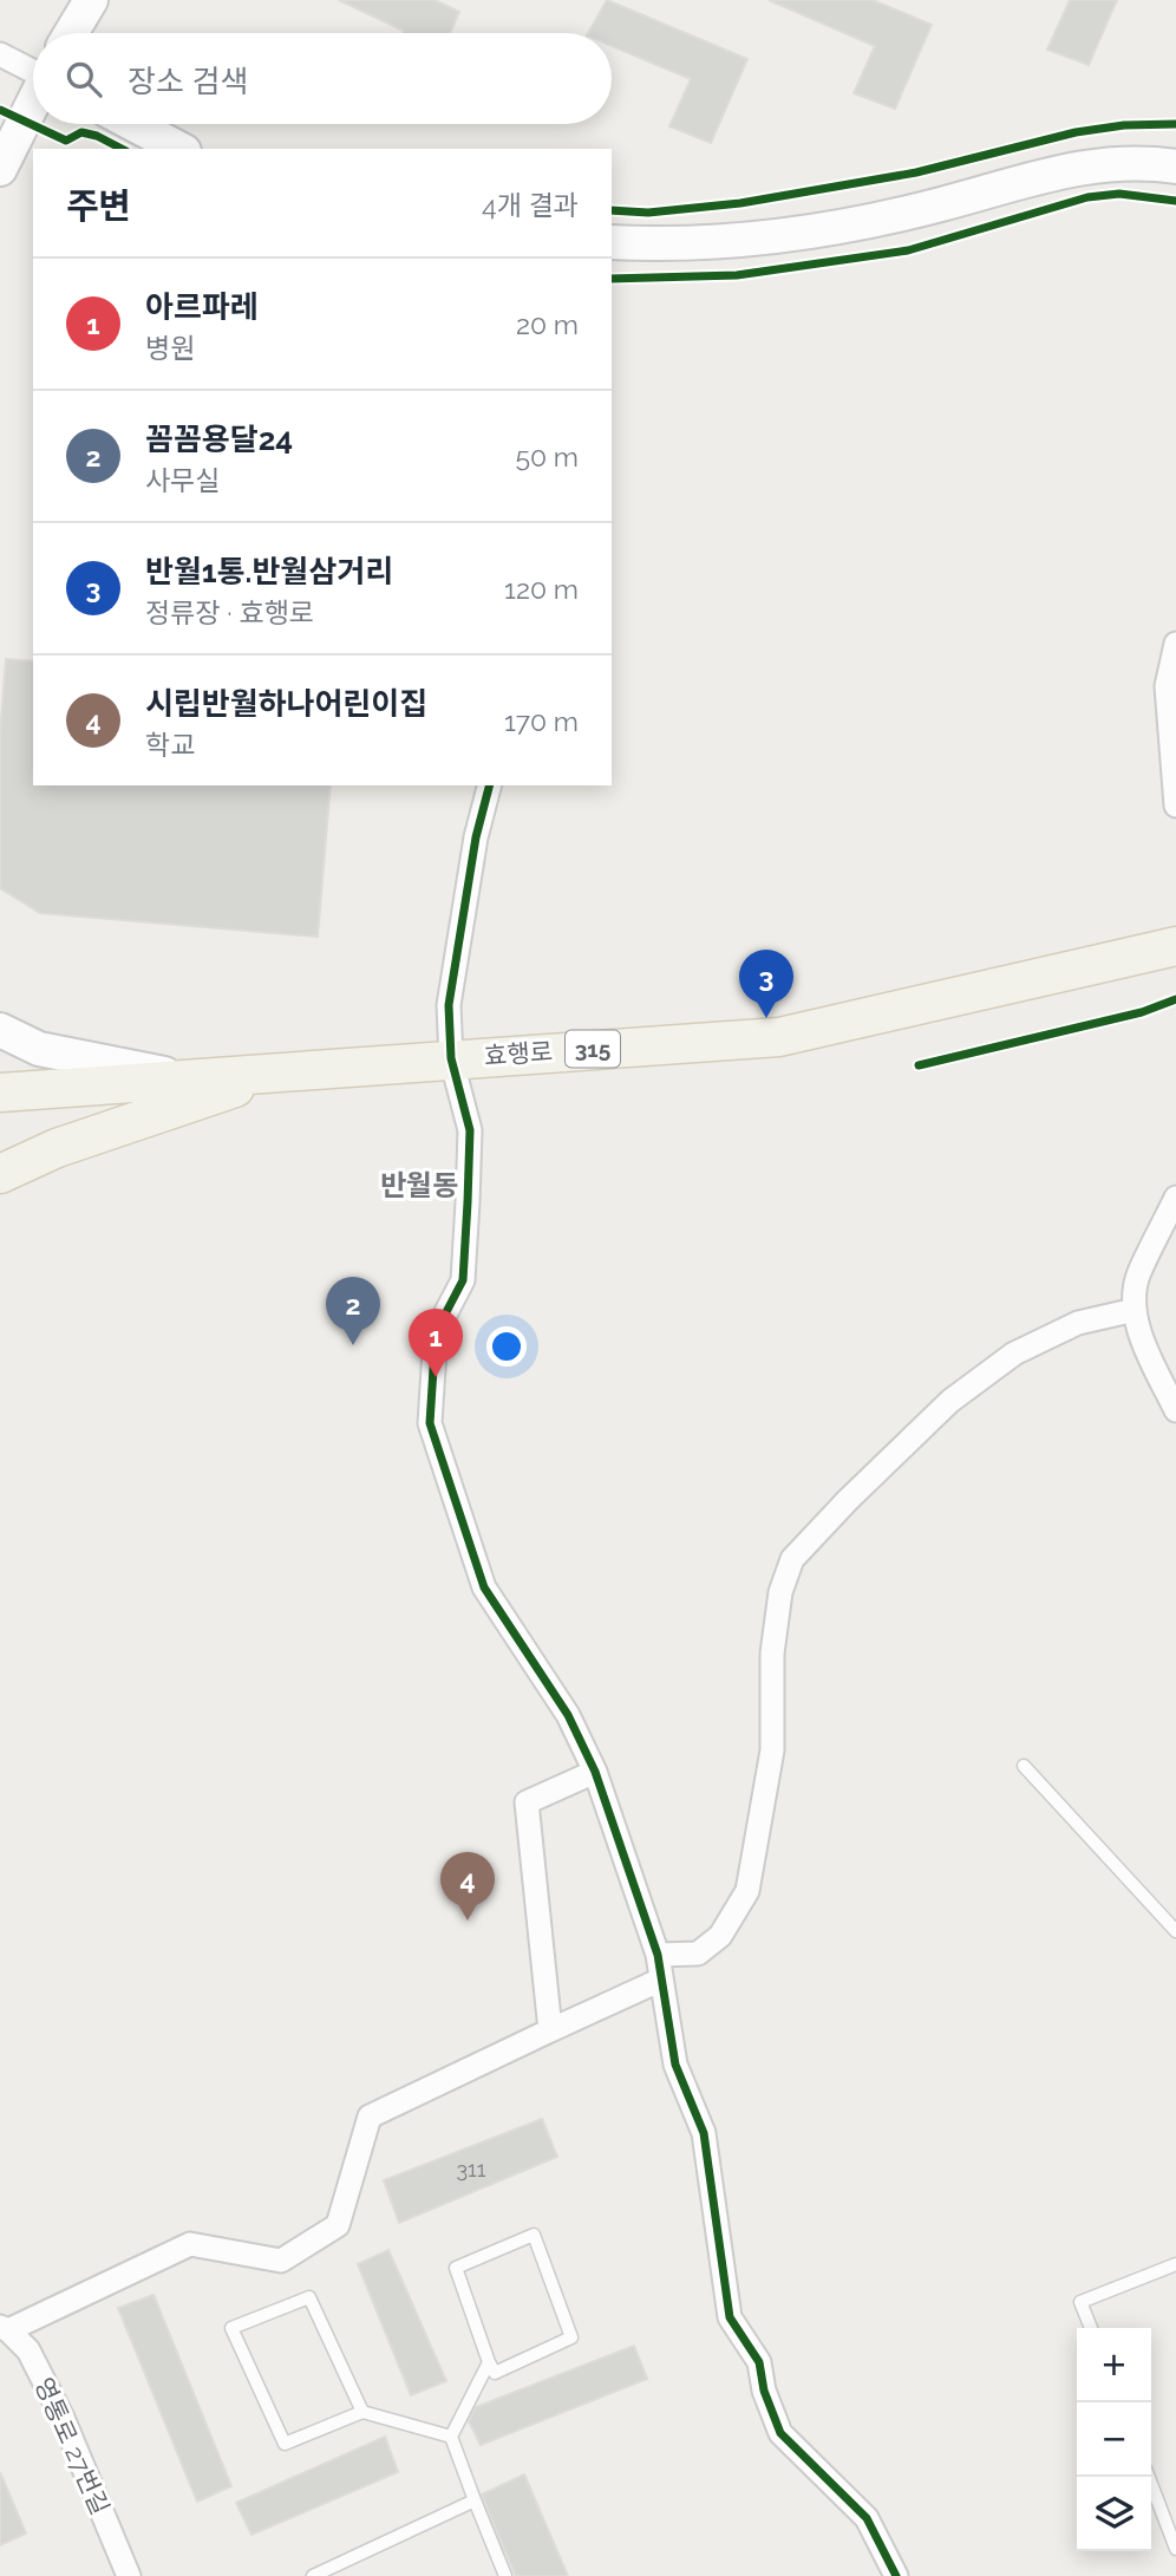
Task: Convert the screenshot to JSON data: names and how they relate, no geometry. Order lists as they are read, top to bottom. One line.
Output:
{"streets":{"main road":["315","효행로"],"street":["영통로 27번길"]},"crossings":[["315","효행로"]],"districts":["반월동"],"house_numbers":["311"],"page":{"search":"장소 검색","heading":["주변","4개 결과"],"list":[{"mark":"1","name":"아르파레","note":"병원","value":"20 m"},{"mark":"2","name":"꼼꼼용달24","note":"사무실","value":"50 m"},{"mark":"3","name":"반월1통.반월삼거리","note":"정류장 · 효행로","value":"120 m"},{"mark":"4","name":"시립반월하나어린이집","note":"학교","value":"170 m"}],"pins":["3","2","1","4"],"map_buttons":["+","−"]}}
